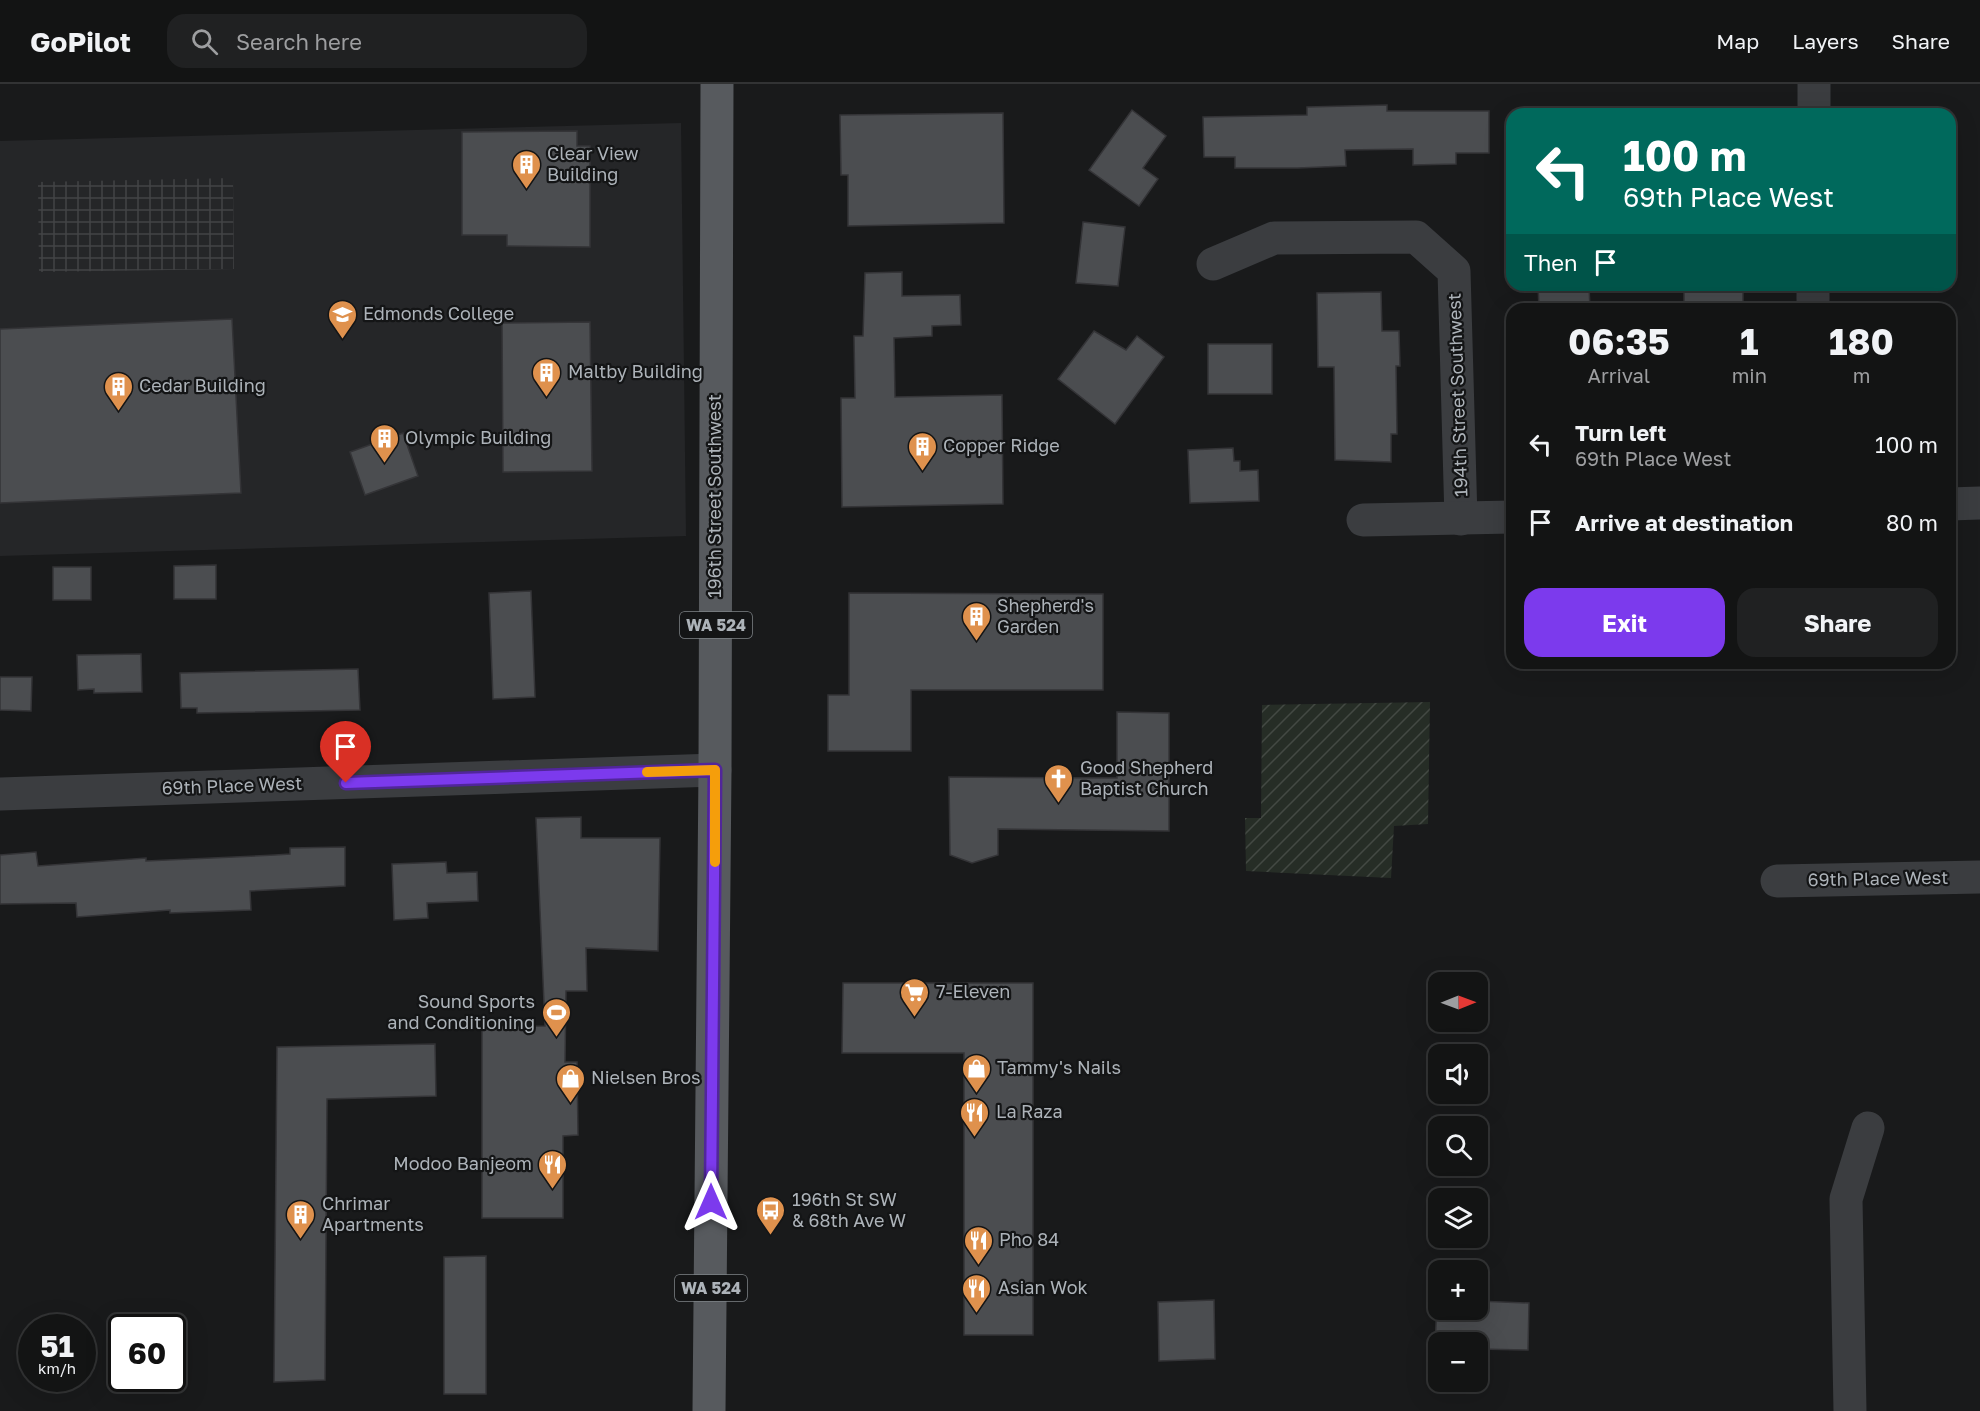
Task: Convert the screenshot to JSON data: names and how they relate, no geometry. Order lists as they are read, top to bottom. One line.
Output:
{"streets":{"main road":["196th Street Southwest","WA 524"],"street":["194th Street Southwest","69th Place West"]},"crossings":[["196th Street Southwest","69th Place West"]],"places":{"building":["Clear View Building","Maltby Building","Cedar Building","Olympic Building","Copper Ridge","Shepherd's Garden","Chrimar Apartments"],"school or university":["Edmonds College"],"church":["Good Shepherd Baptist Church"],"supermarket":["7-Eleven"],"sports":["Sound Sports and Conditioning"],"shop":["Tammy's Nails","Nielsen Bros"],"restaurant":["La Raza","Modoo Banjeom","Pho 84","Asian Wok"],"bus stop":["196th St SW & 68th Ave W"]},"north":"right","page":{"header":"GoPilot","search":"Search here","nav":["Map","Layers","Share"],"turn":["100 m","69th Place West"],"then":"Then","eta":["06:35","Arrival","1","min","180","m"],"list":[{"name":"Turn left","note":"69th Place West","value":"100 m"},{"name":"Arrive at destination","value":"80 m"}],"buttons":["Exit","Share"],"map_buttons":["+","−"],"speed":"51 km/h","limit":"60"}}
